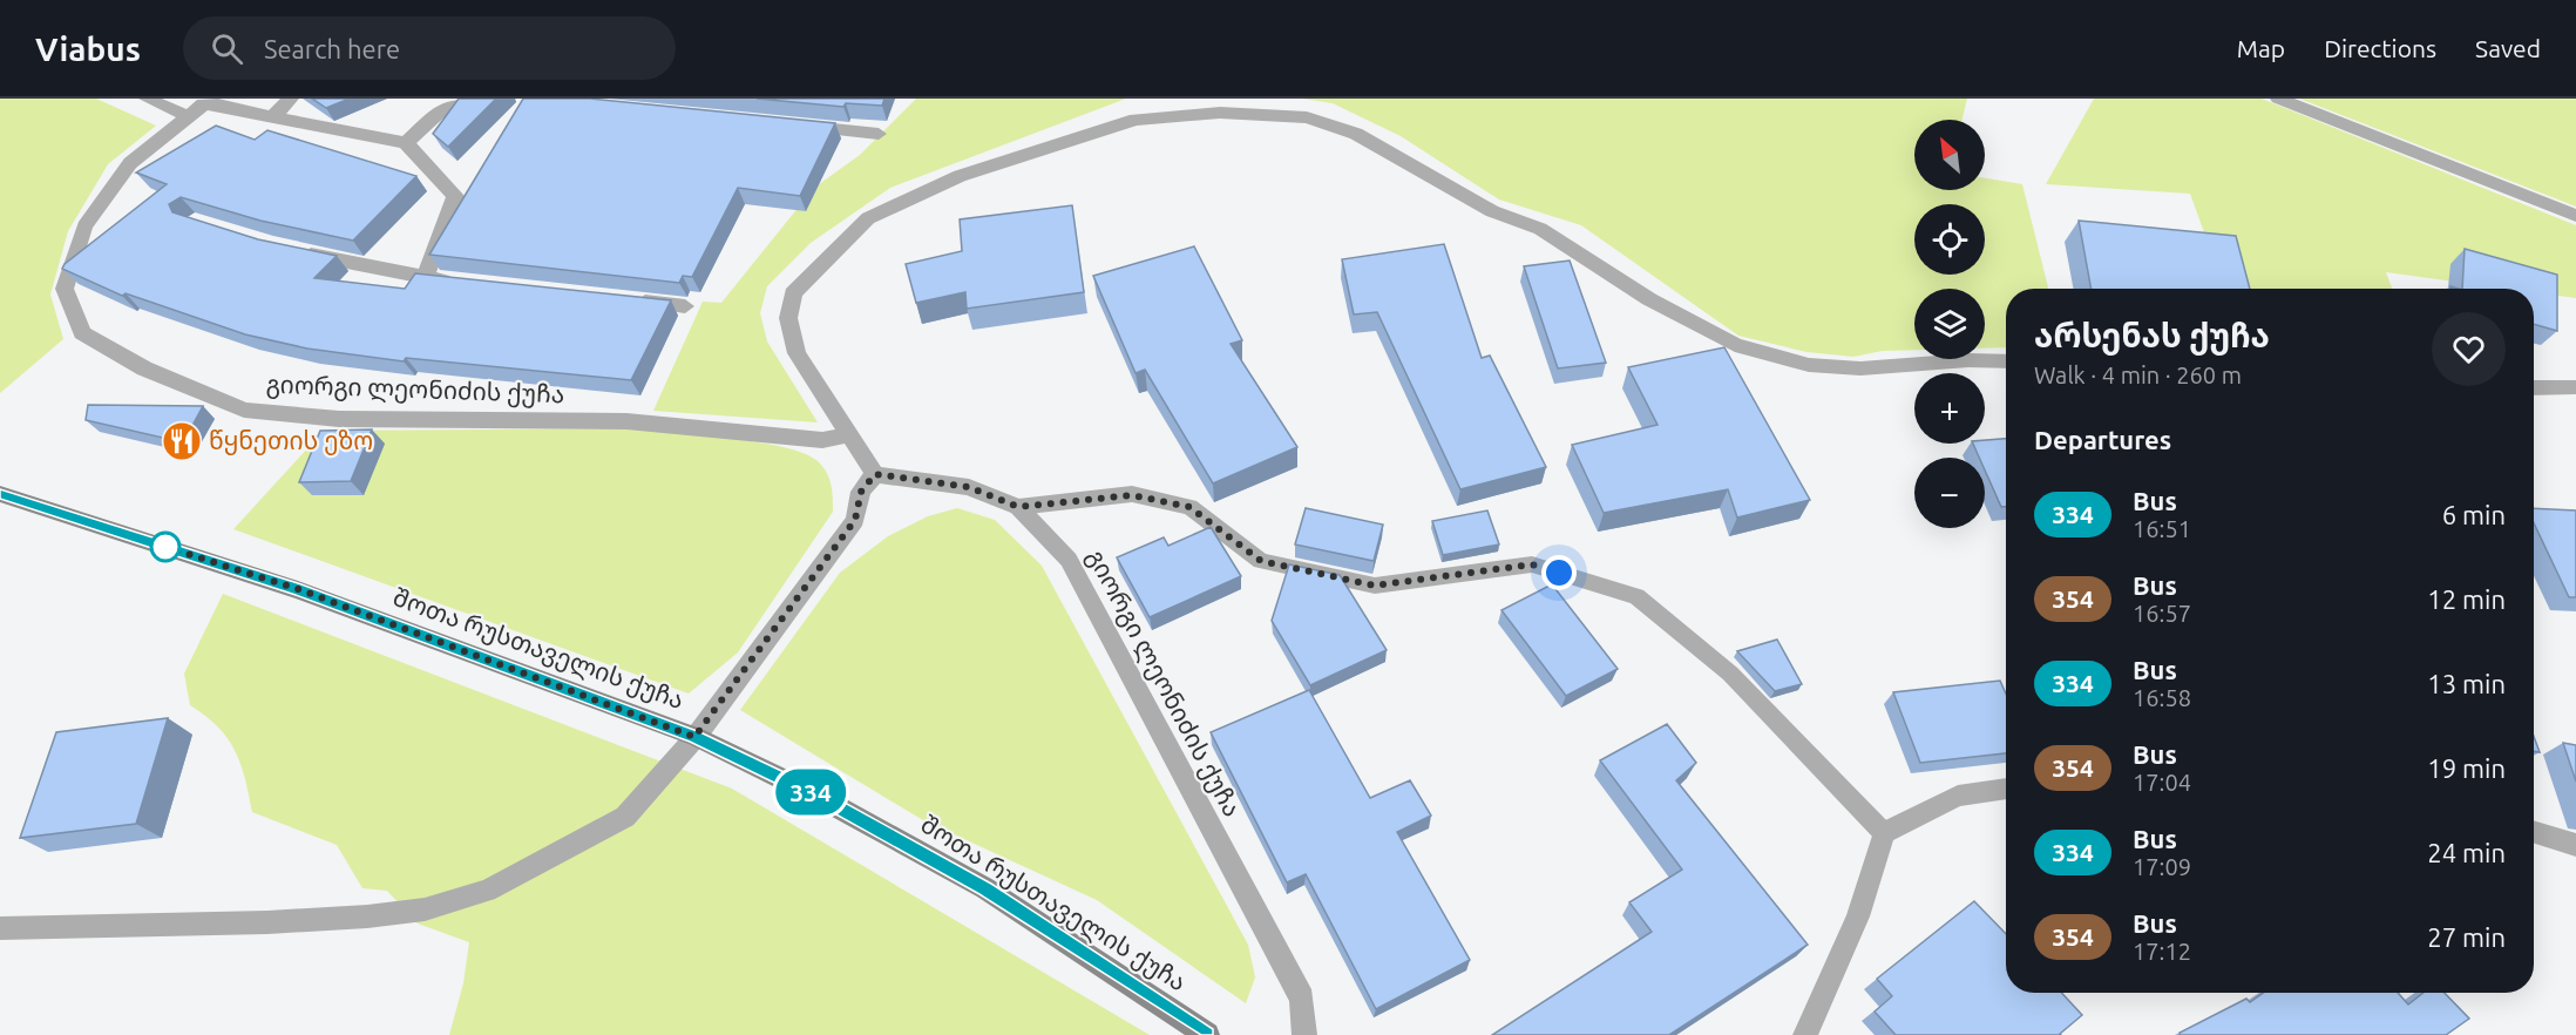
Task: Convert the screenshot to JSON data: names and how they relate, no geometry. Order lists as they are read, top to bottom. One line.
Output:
{"streets":{"main road":["შოთა რუსთაველის ქუჩა"],"street":["გიორგი ლეონიძის ქუჩა"]},"places":{"restaurant":["წყნეთის ეზო"]},"lines":["bus line 334"],"north":"top left","page":{"header":"Viabus","search":"Search here","nav":["Map","Directions","Saved"],"on_map":"334","map_buttons":["+","−"],"heading":[["არსენას ქუჩა","Walk · 4 min · 260 m"],"Departures"],"list":[{"mark":"334","name":"Bus","note":"16:51","value":"6 min"},{"mark":"354","name":"Bus","note":"16:57","value":"12 min"},{"mark":"334","name":"Bus","note":"16:58","value":"13 min"},{"mark":"354","name":"Bus","note":"17:04","value":"19 min"},{"mark":"334","name":"Bus","note":"17:09","value":"24 min"},{"mark":"354","name":"Bus","note":"17:12","value":"27 min"}]}}
